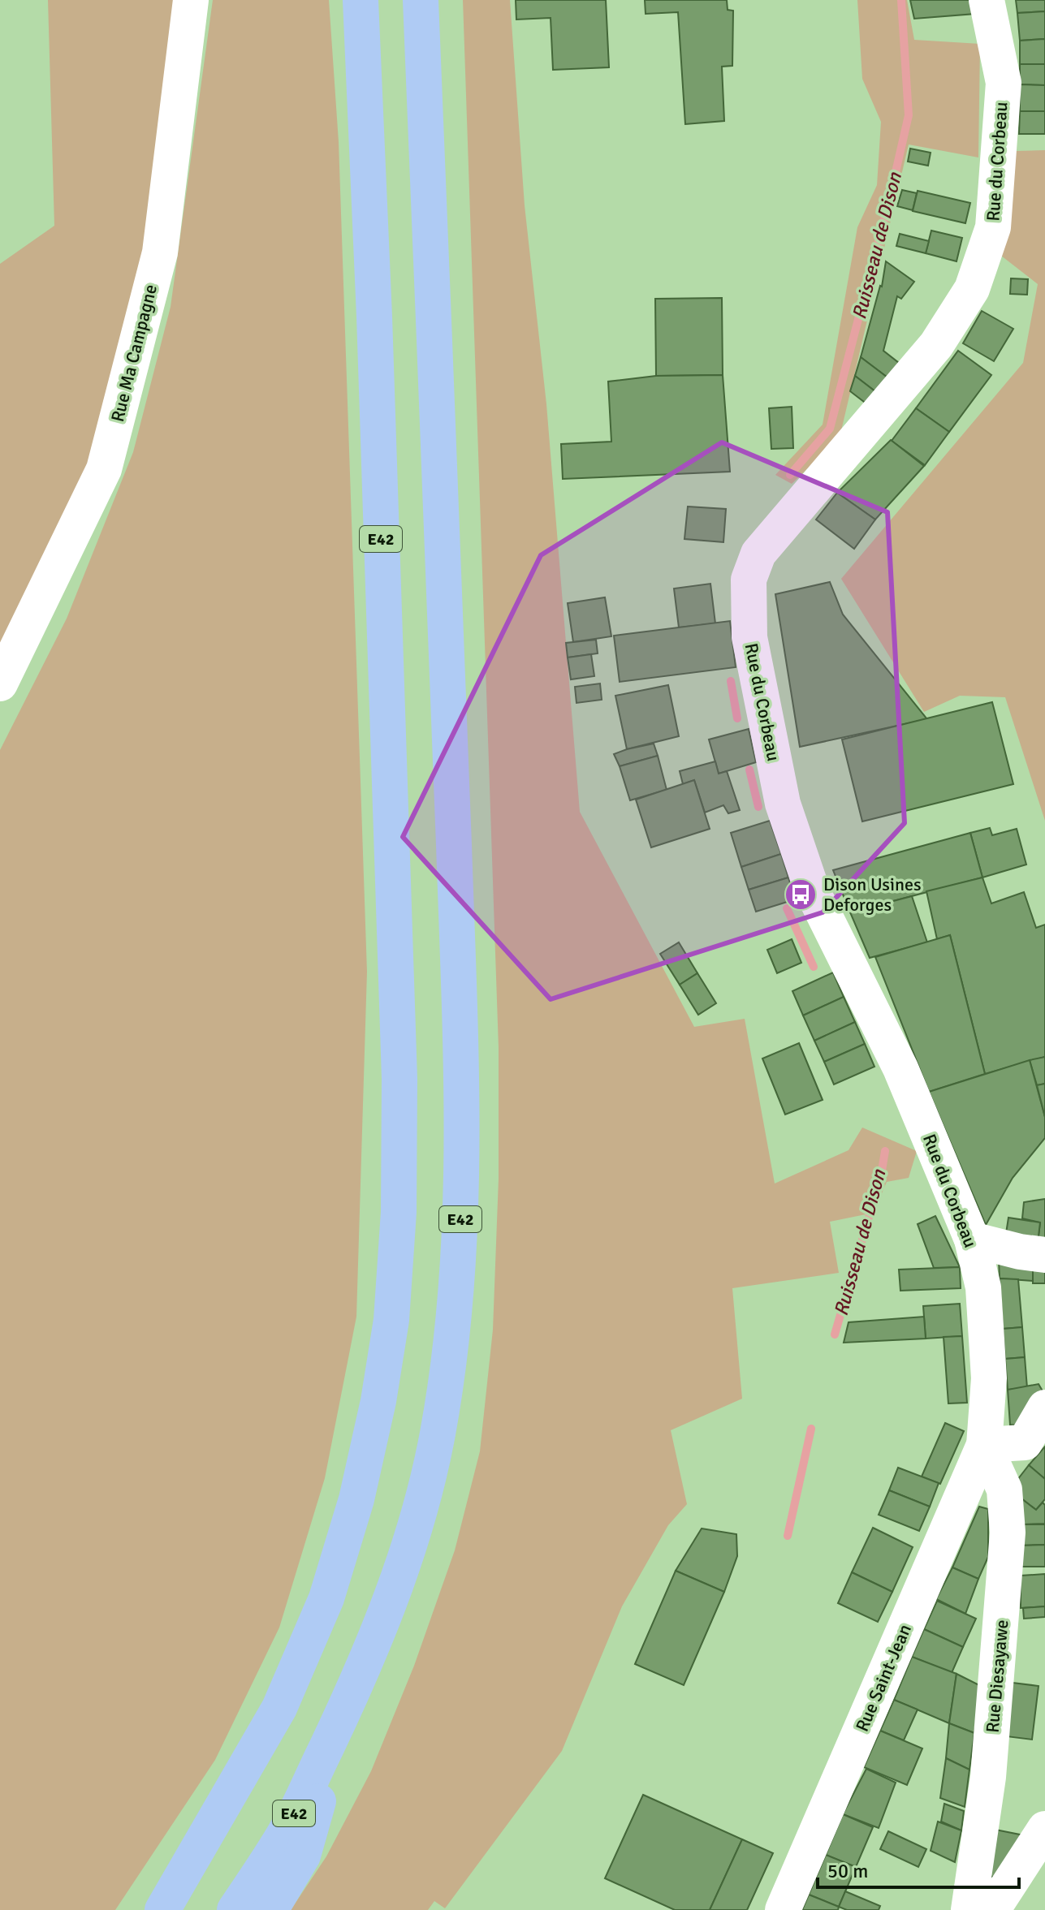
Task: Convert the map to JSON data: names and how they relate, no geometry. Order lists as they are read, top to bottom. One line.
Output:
{"streets":{"highway":["E42"],"street":["Rue du Corbeau","Rue Ma Campagne","Rue Diesayawe","Rue Saint-Jean"]},"crossings":[["Rue du Corbeau","Rue Diesayawe"],["Rue du Corbeau","Rue Saint-Jean"],["Rue Diesayawe","Rue Saint-Jean"]],"water":["Ruisseau de Dison"],"places":{"bus stop":["Dison Usines Deforges"]},"scale_bar":"50 m"}
